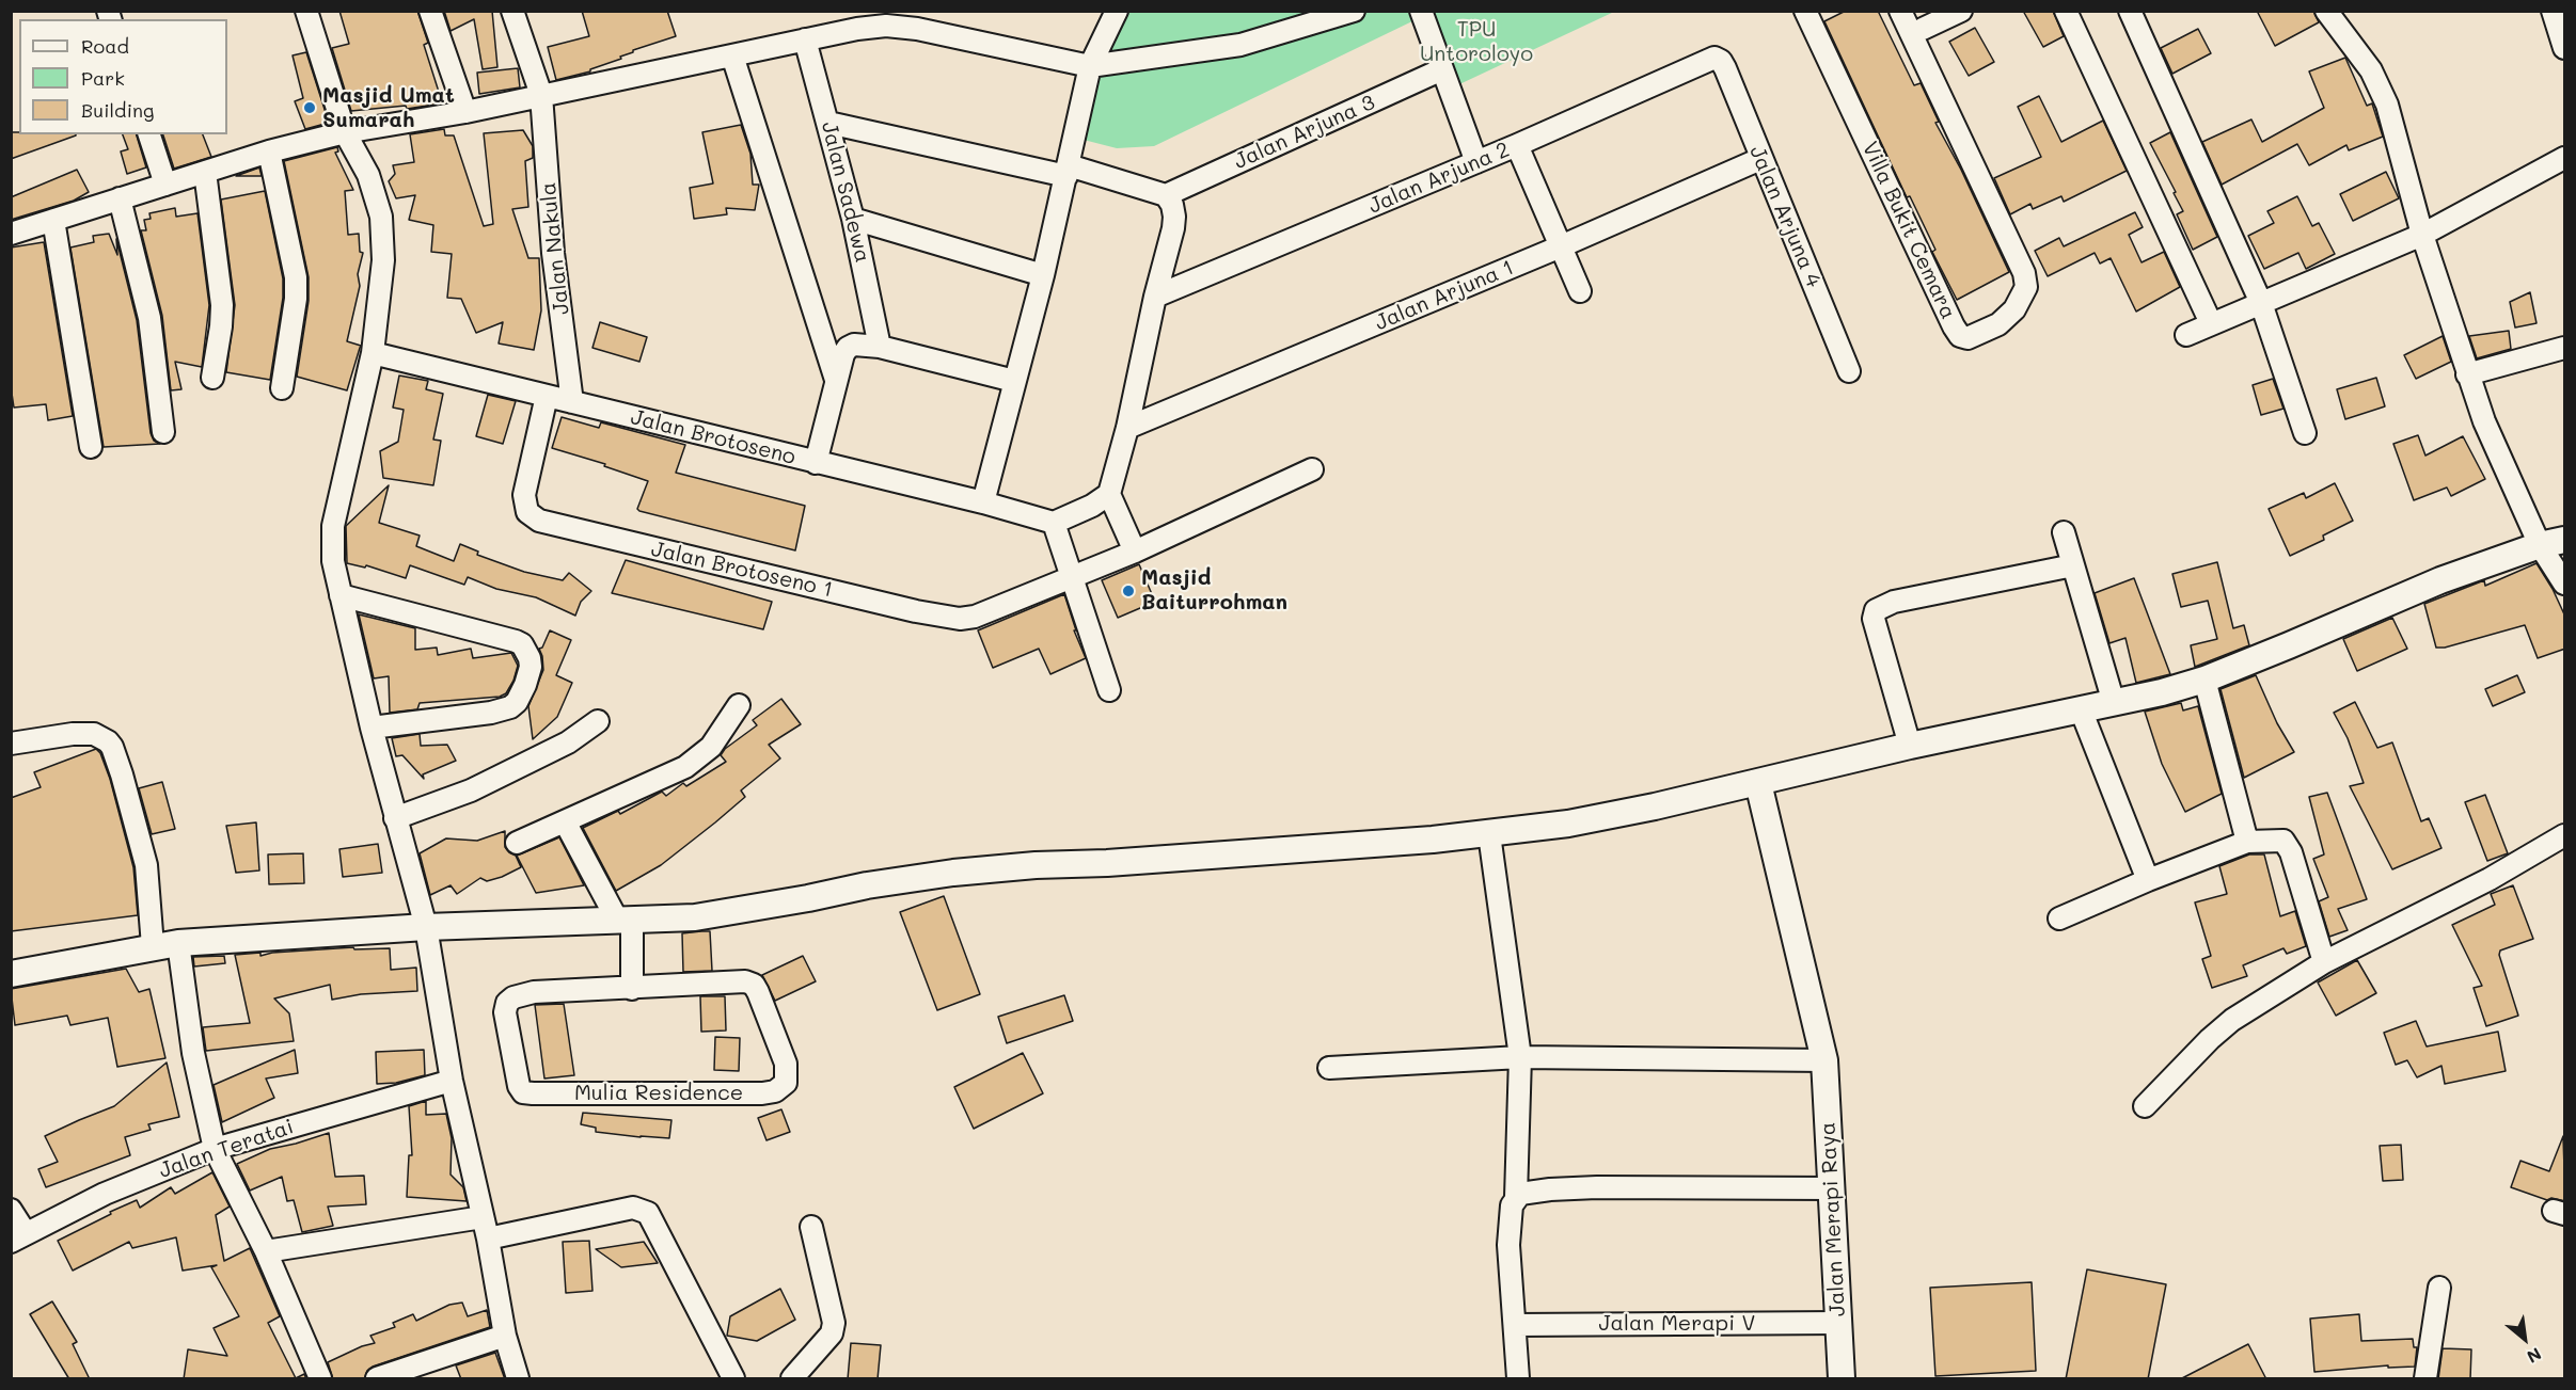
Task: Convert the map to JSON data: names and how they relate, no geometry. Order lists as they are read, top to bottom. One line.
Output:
{"streets":{"street":["Jalan Arjuna 3","Jalan Arjuna 2","Jalan Sadewa","Jalan Arjuna 4","Villa Bukit Cemara","Jalan Nakula","Jalan Arjuna 1","Jalan Brotoseno","Jalan Brotoseno 1","Mulia Residence","Jalan Teratai","Jalan Merapi Raya","Jalan Merapi V"]},"crossings":[["Jalan Arjuna 2","Jalan Arjuna 4"],["Jalan Arjuna 4","Jalan Arjuna 1"],["Jalan Nakula","Jalan Brotoseno"],["Jalan Brotoseno","Jalan Brotoseno 1"],["Jalan Merapi Raya","Jalan Merapi V"]],"parks":["TPU Untoroloyo"],"places":["Masjid Umat Sumarah","Masjid Baiturrohman"],"legend":["Road","Park","Building"],"north":"bottom right"}
